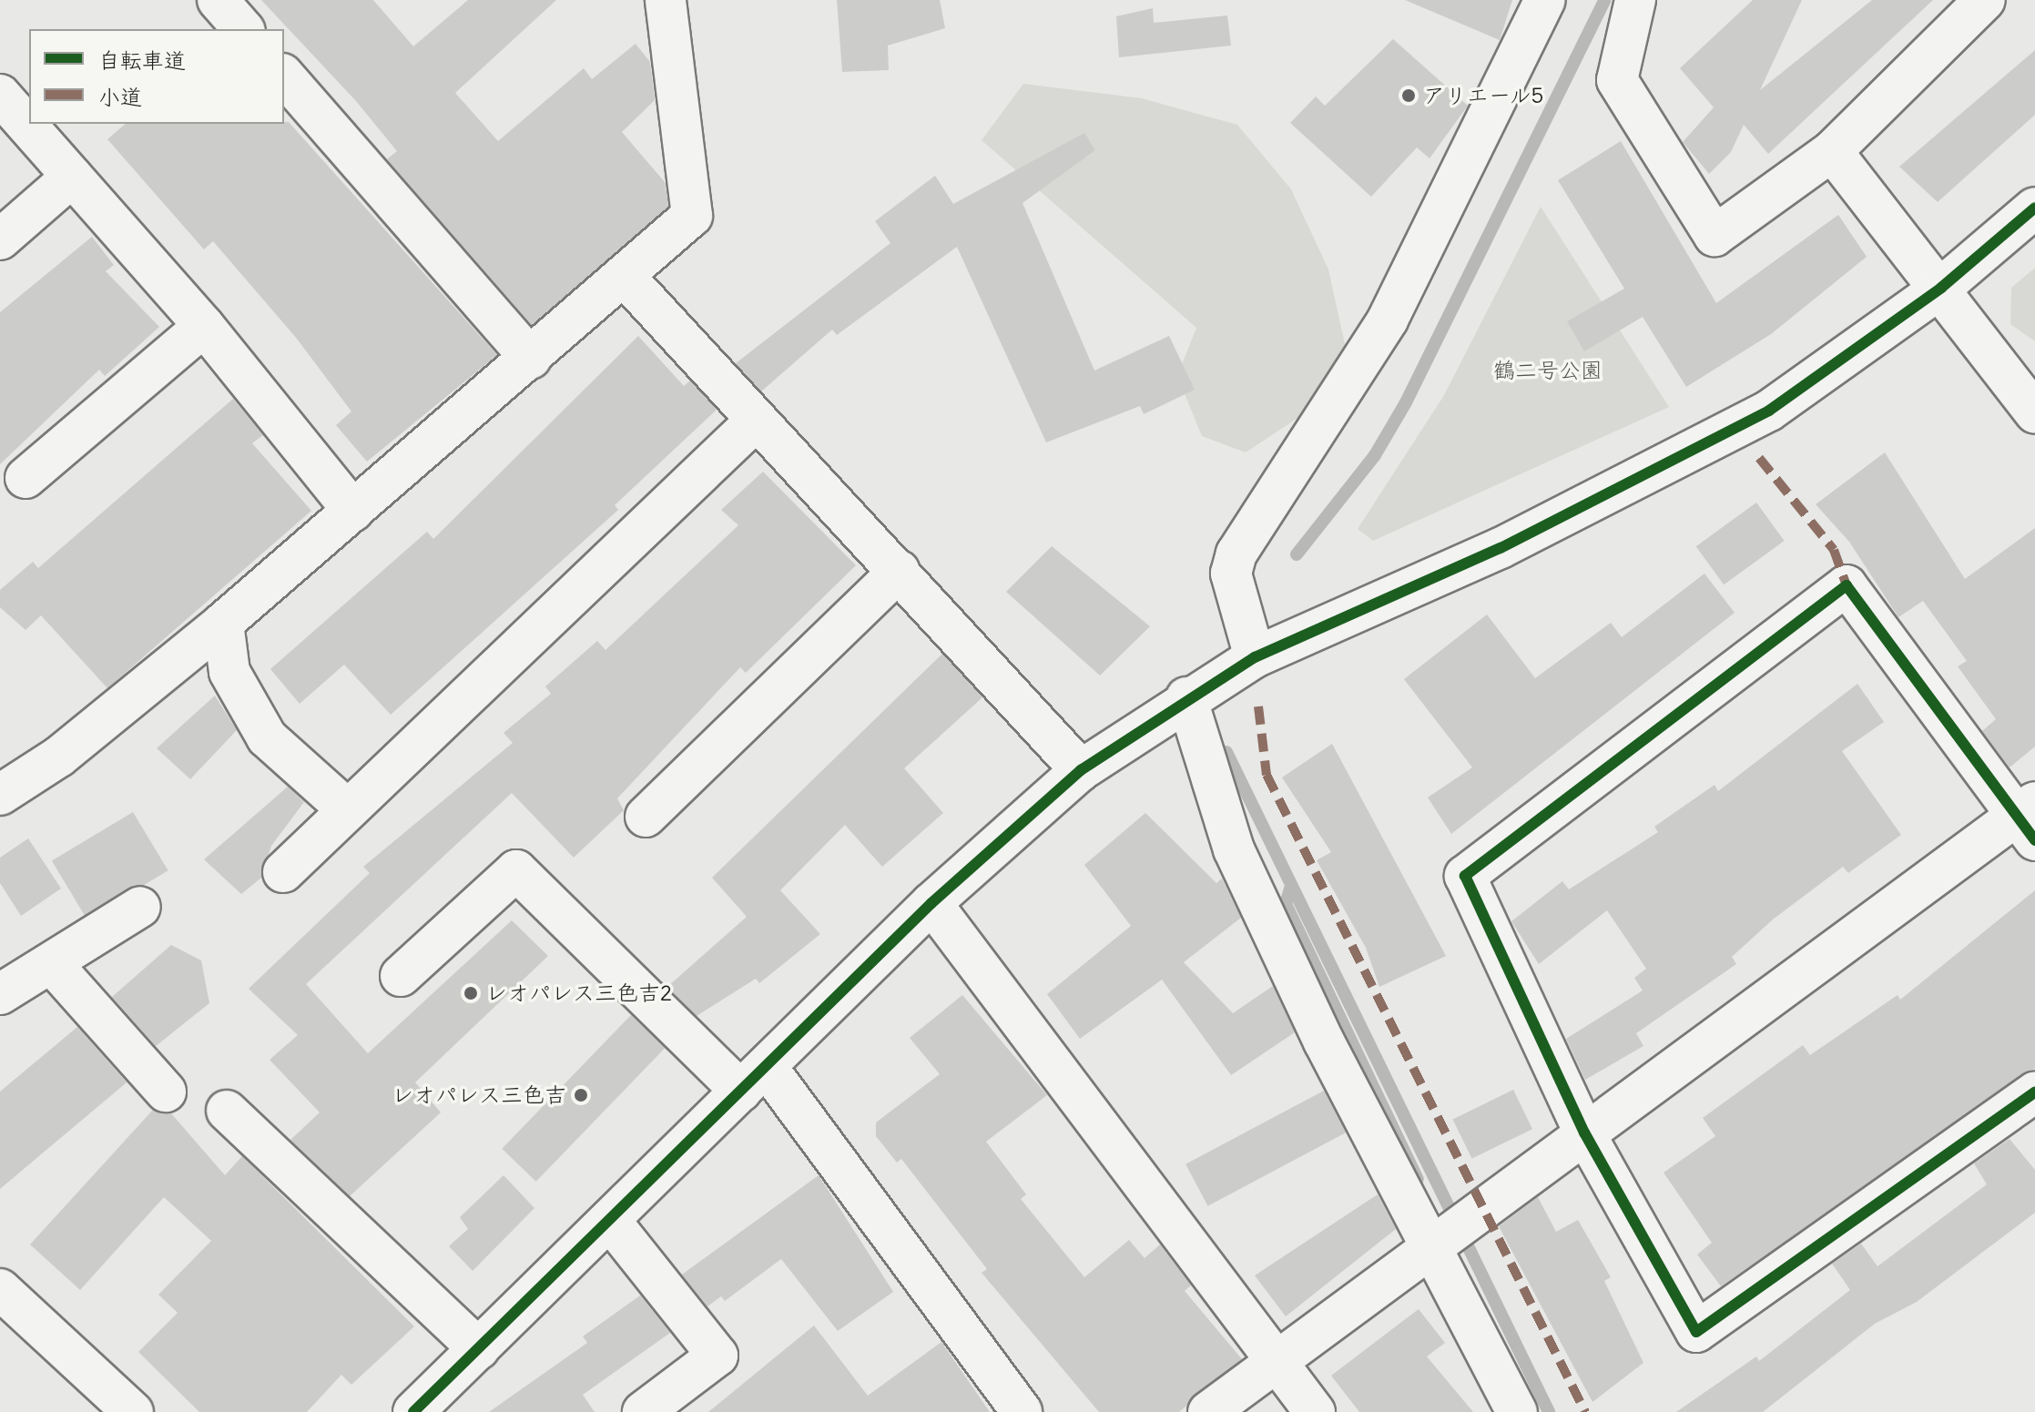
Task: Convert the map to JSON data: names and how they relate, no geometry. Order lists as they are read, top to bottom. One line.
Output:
{"parks":["鶴二号公園"],"places":["アリエール5","レオパレス三色吉2","レオパレス三色吉"],"legend":["自転車道","小道"]}
